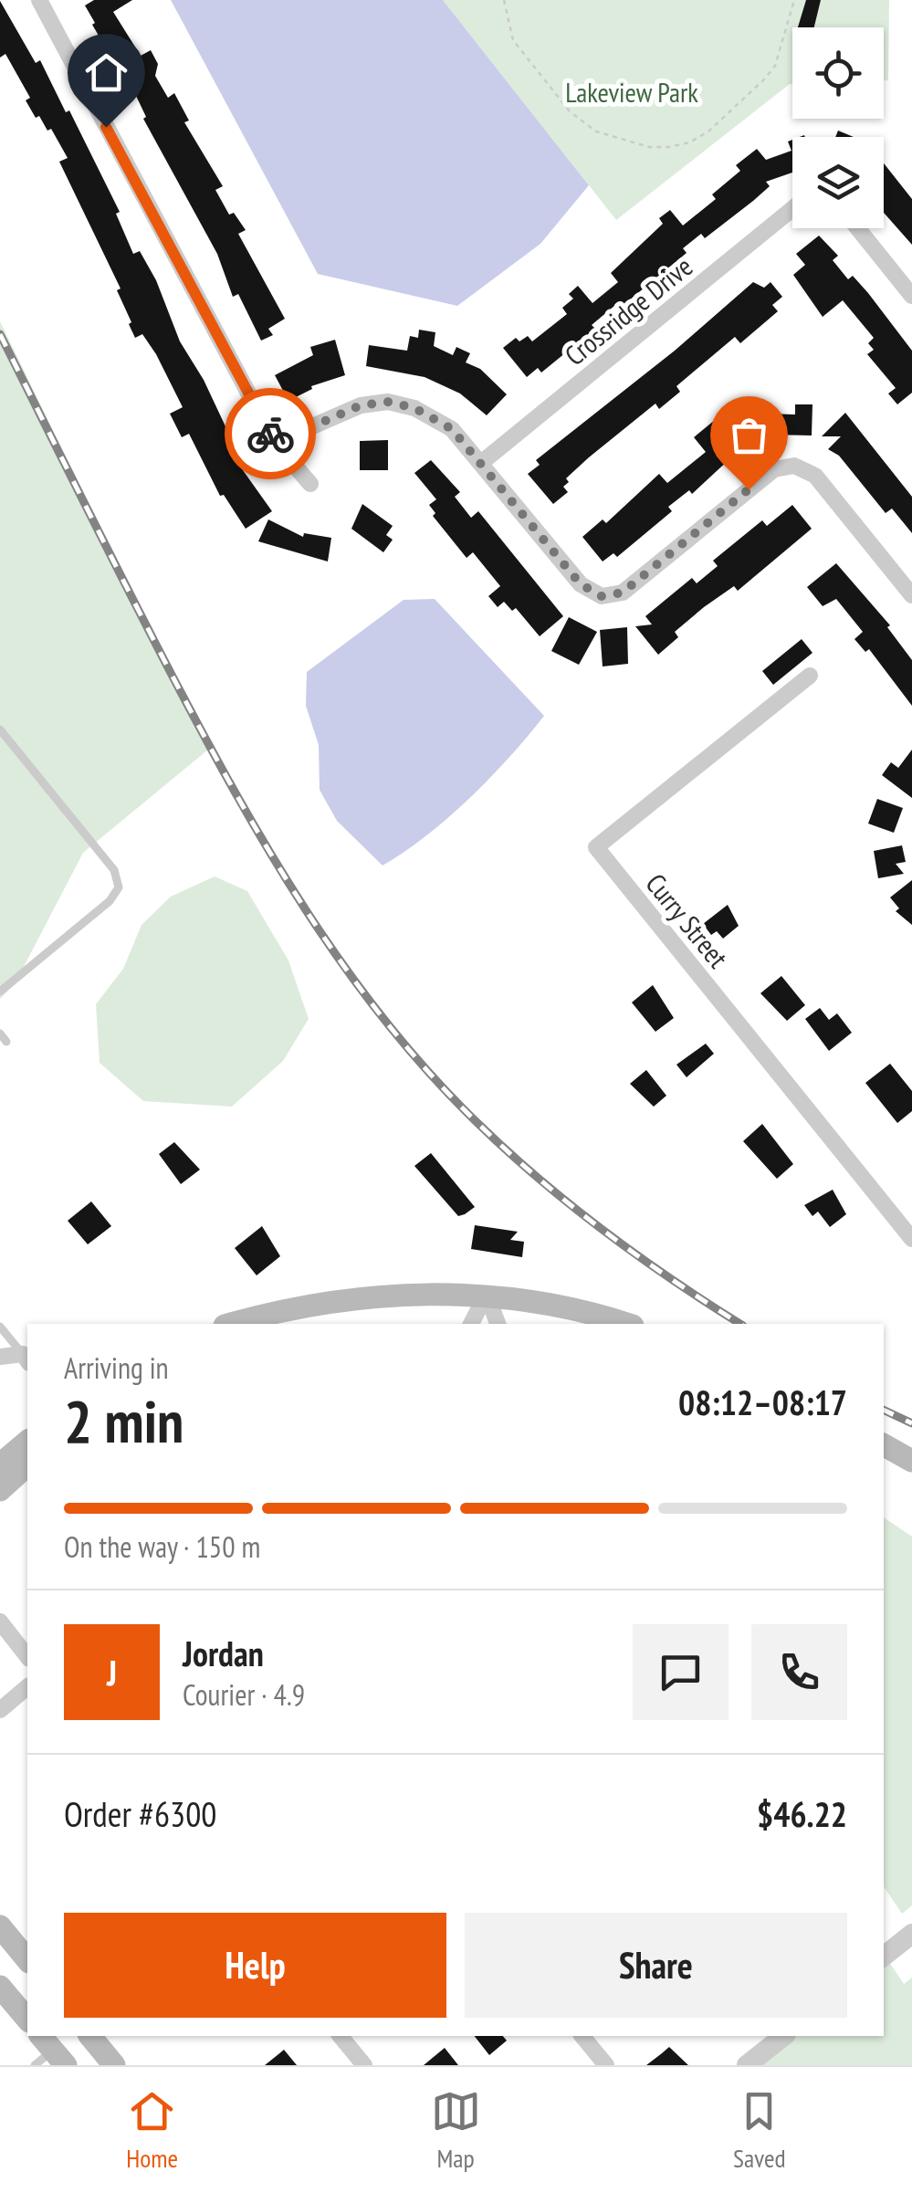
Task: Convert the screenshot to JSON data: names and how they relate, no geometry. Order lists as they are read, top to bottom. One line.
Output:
{"streets":{"street":["Crossridge Drive","Curry Street"]},"parks":["Lakeview Park"],"page":{"heading":["2 min","Arriving in","08:12–08:17"],"panel":["Jordan","Courier · 4.9","Order #6300","$46.22"],"bar":"On the way · 150 m","round":"J","buttons":["Help","Share"],"tabs":["Home","Map","Saved"]}}
